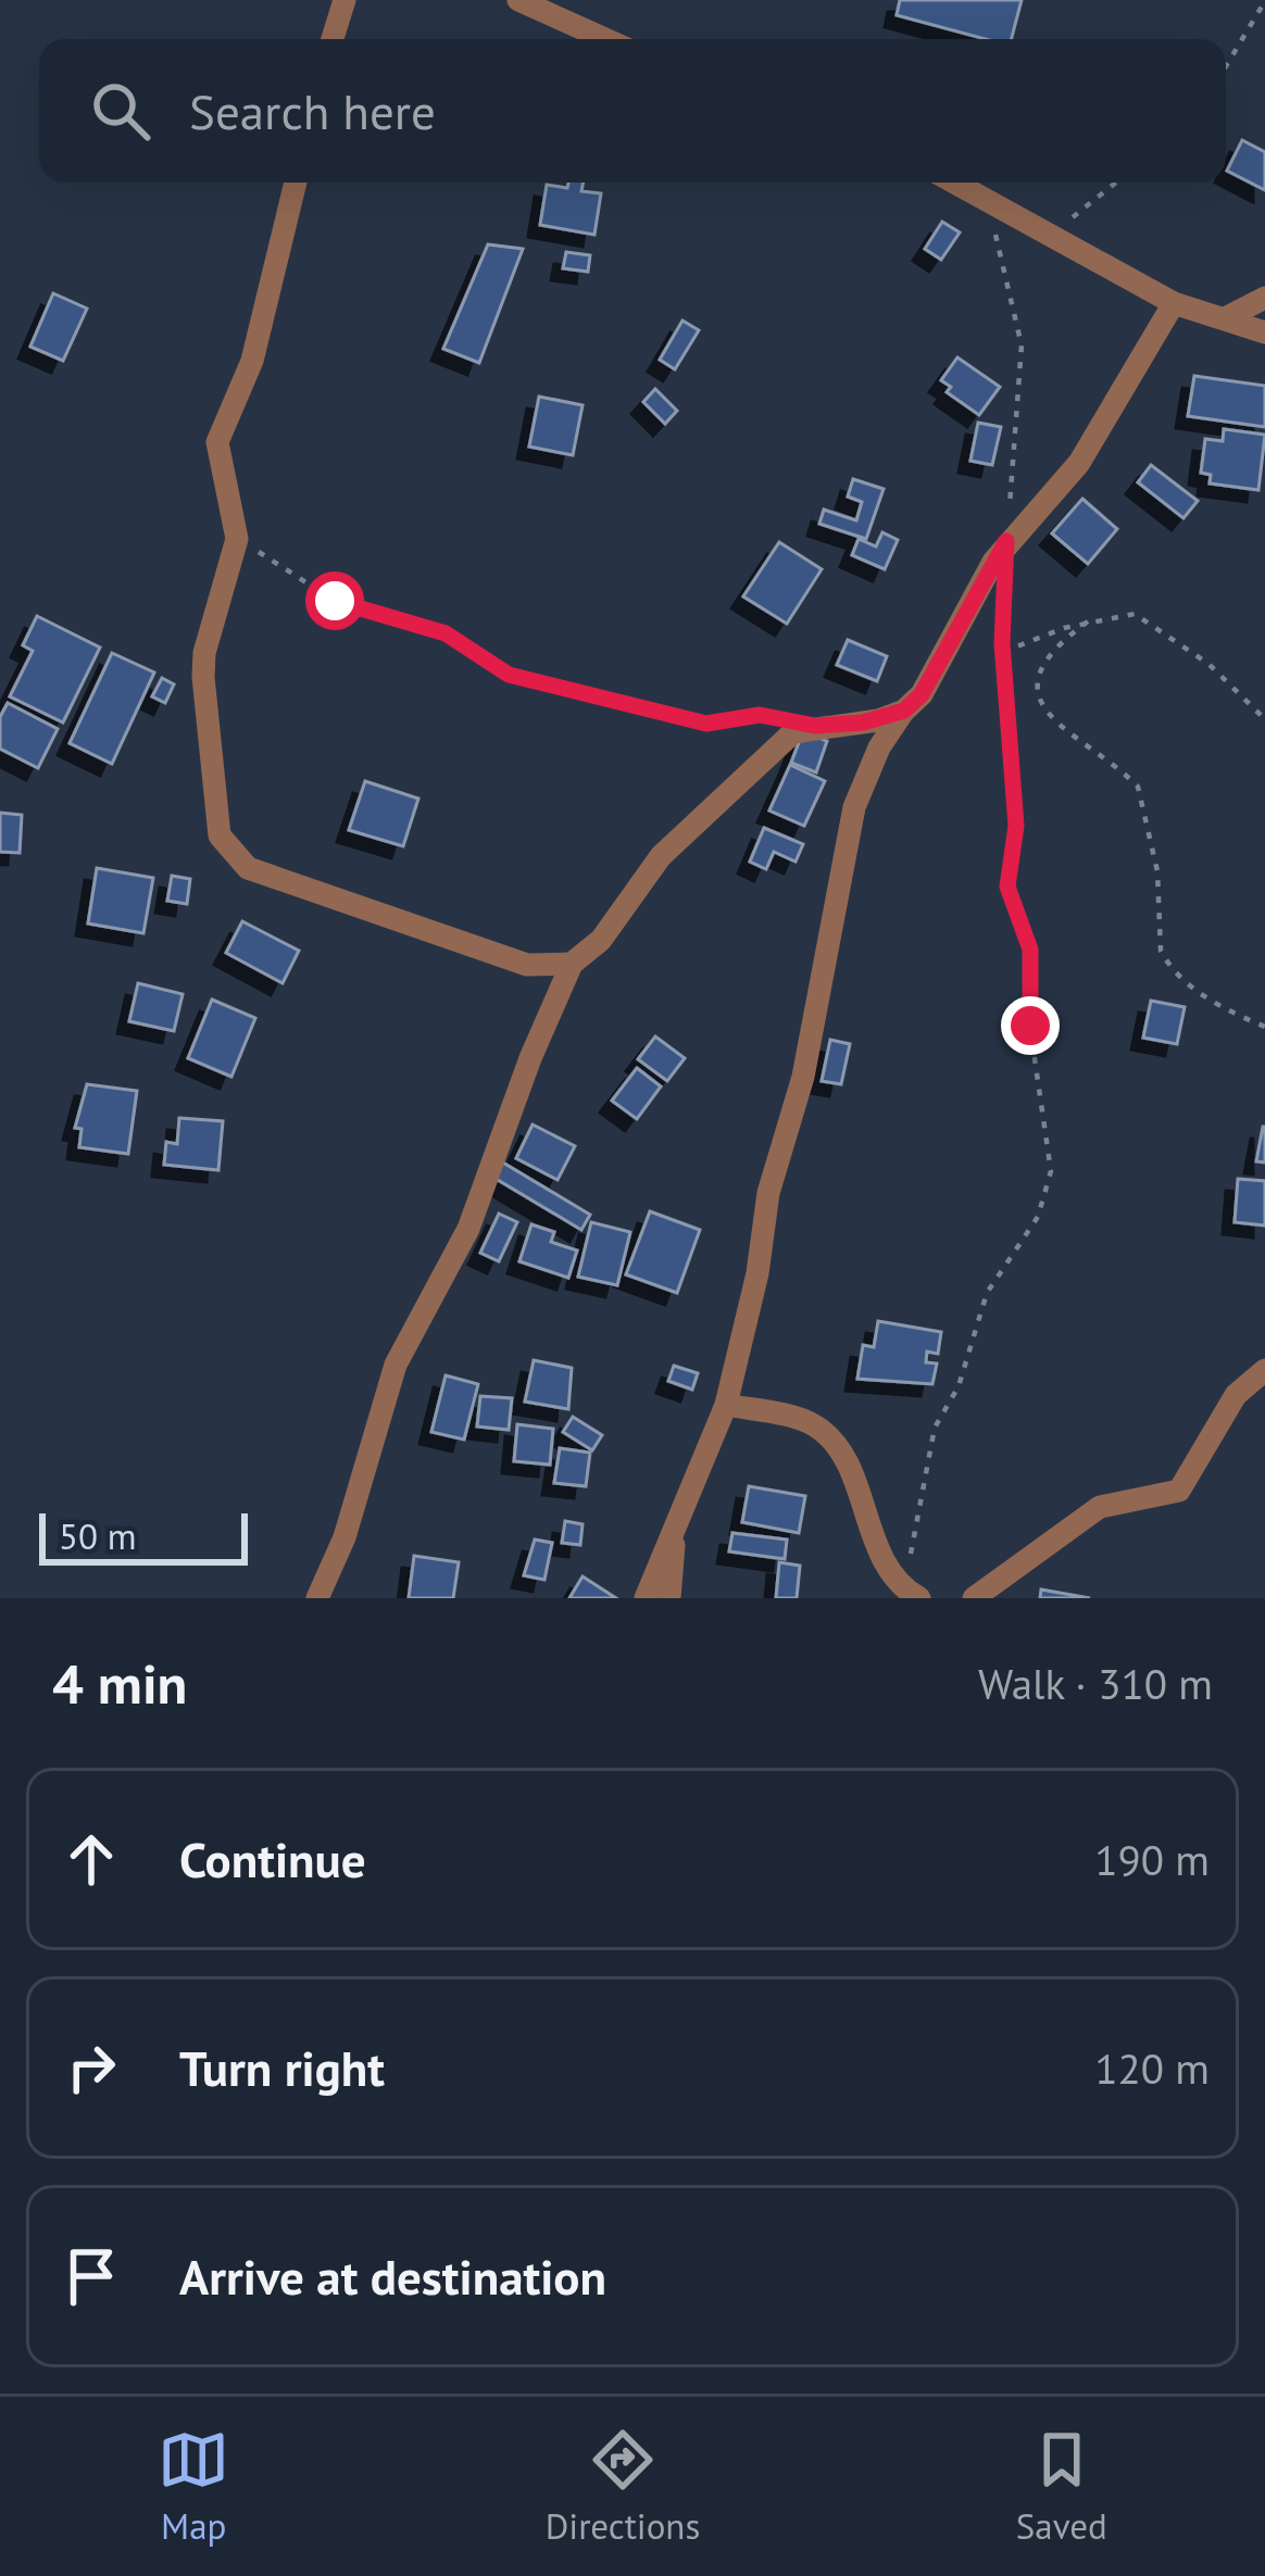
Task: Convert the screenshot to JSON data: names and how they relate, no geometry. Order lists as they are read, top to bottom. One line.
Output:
{"scale_bar":"50 m","page":{"search":"Search here","scale":"50 m","heading":["4 min","Walk · 310 m"],"list":[["Continue","190 m"],["Turn right","120 m"],"Arrive at destination"],"nav":["Map","Directions","Saved"]}}
